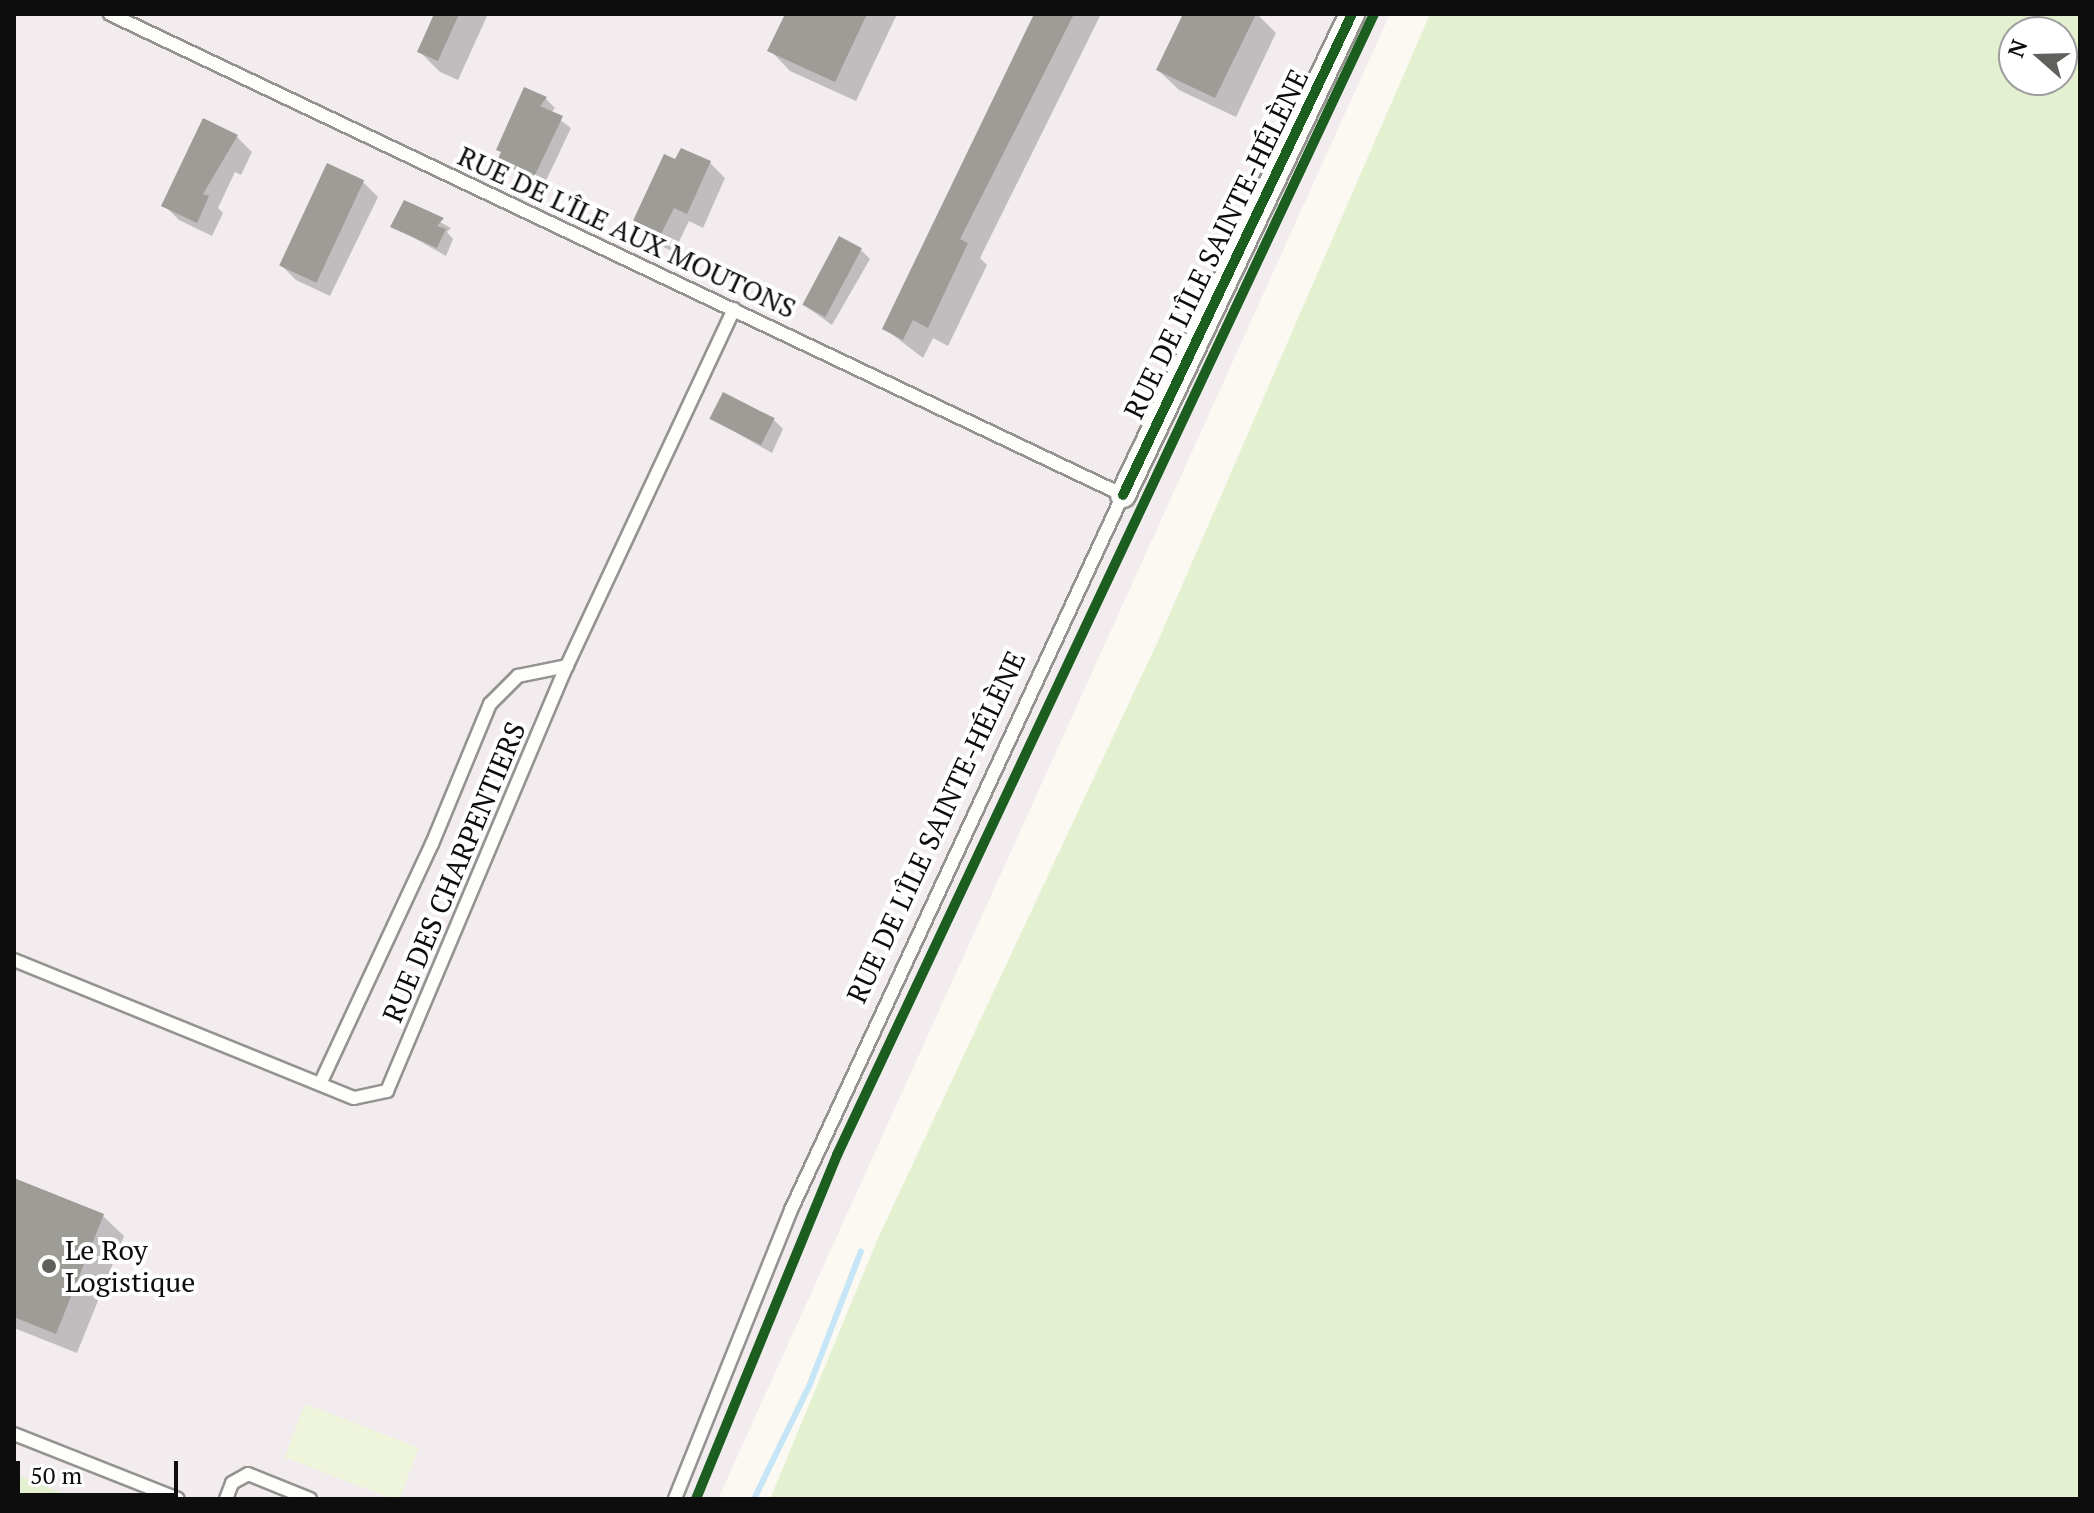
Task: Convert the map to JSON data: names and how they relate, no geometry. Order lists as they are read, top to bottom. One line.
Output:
{"streets":{"street":["RUE DE L'ÎLE SAINTE-HÉLÈNE"],"lane":["RUE DE L'ÎLE AUX MOUTONS","RUE DES CHARPENTIERS"]},"crossings":[["RUE DE L'ÎLE AUX MOUTONS","RUE DE L'ÎLE SAINTE-HÉLÈNE"],["RUE DE L'ÎLE AUX MOUTONS","RUE DES CHARPENTIERS"]],"places":["Le Roy Logistique"],"scale_bar":"50 m","north":"left"}
